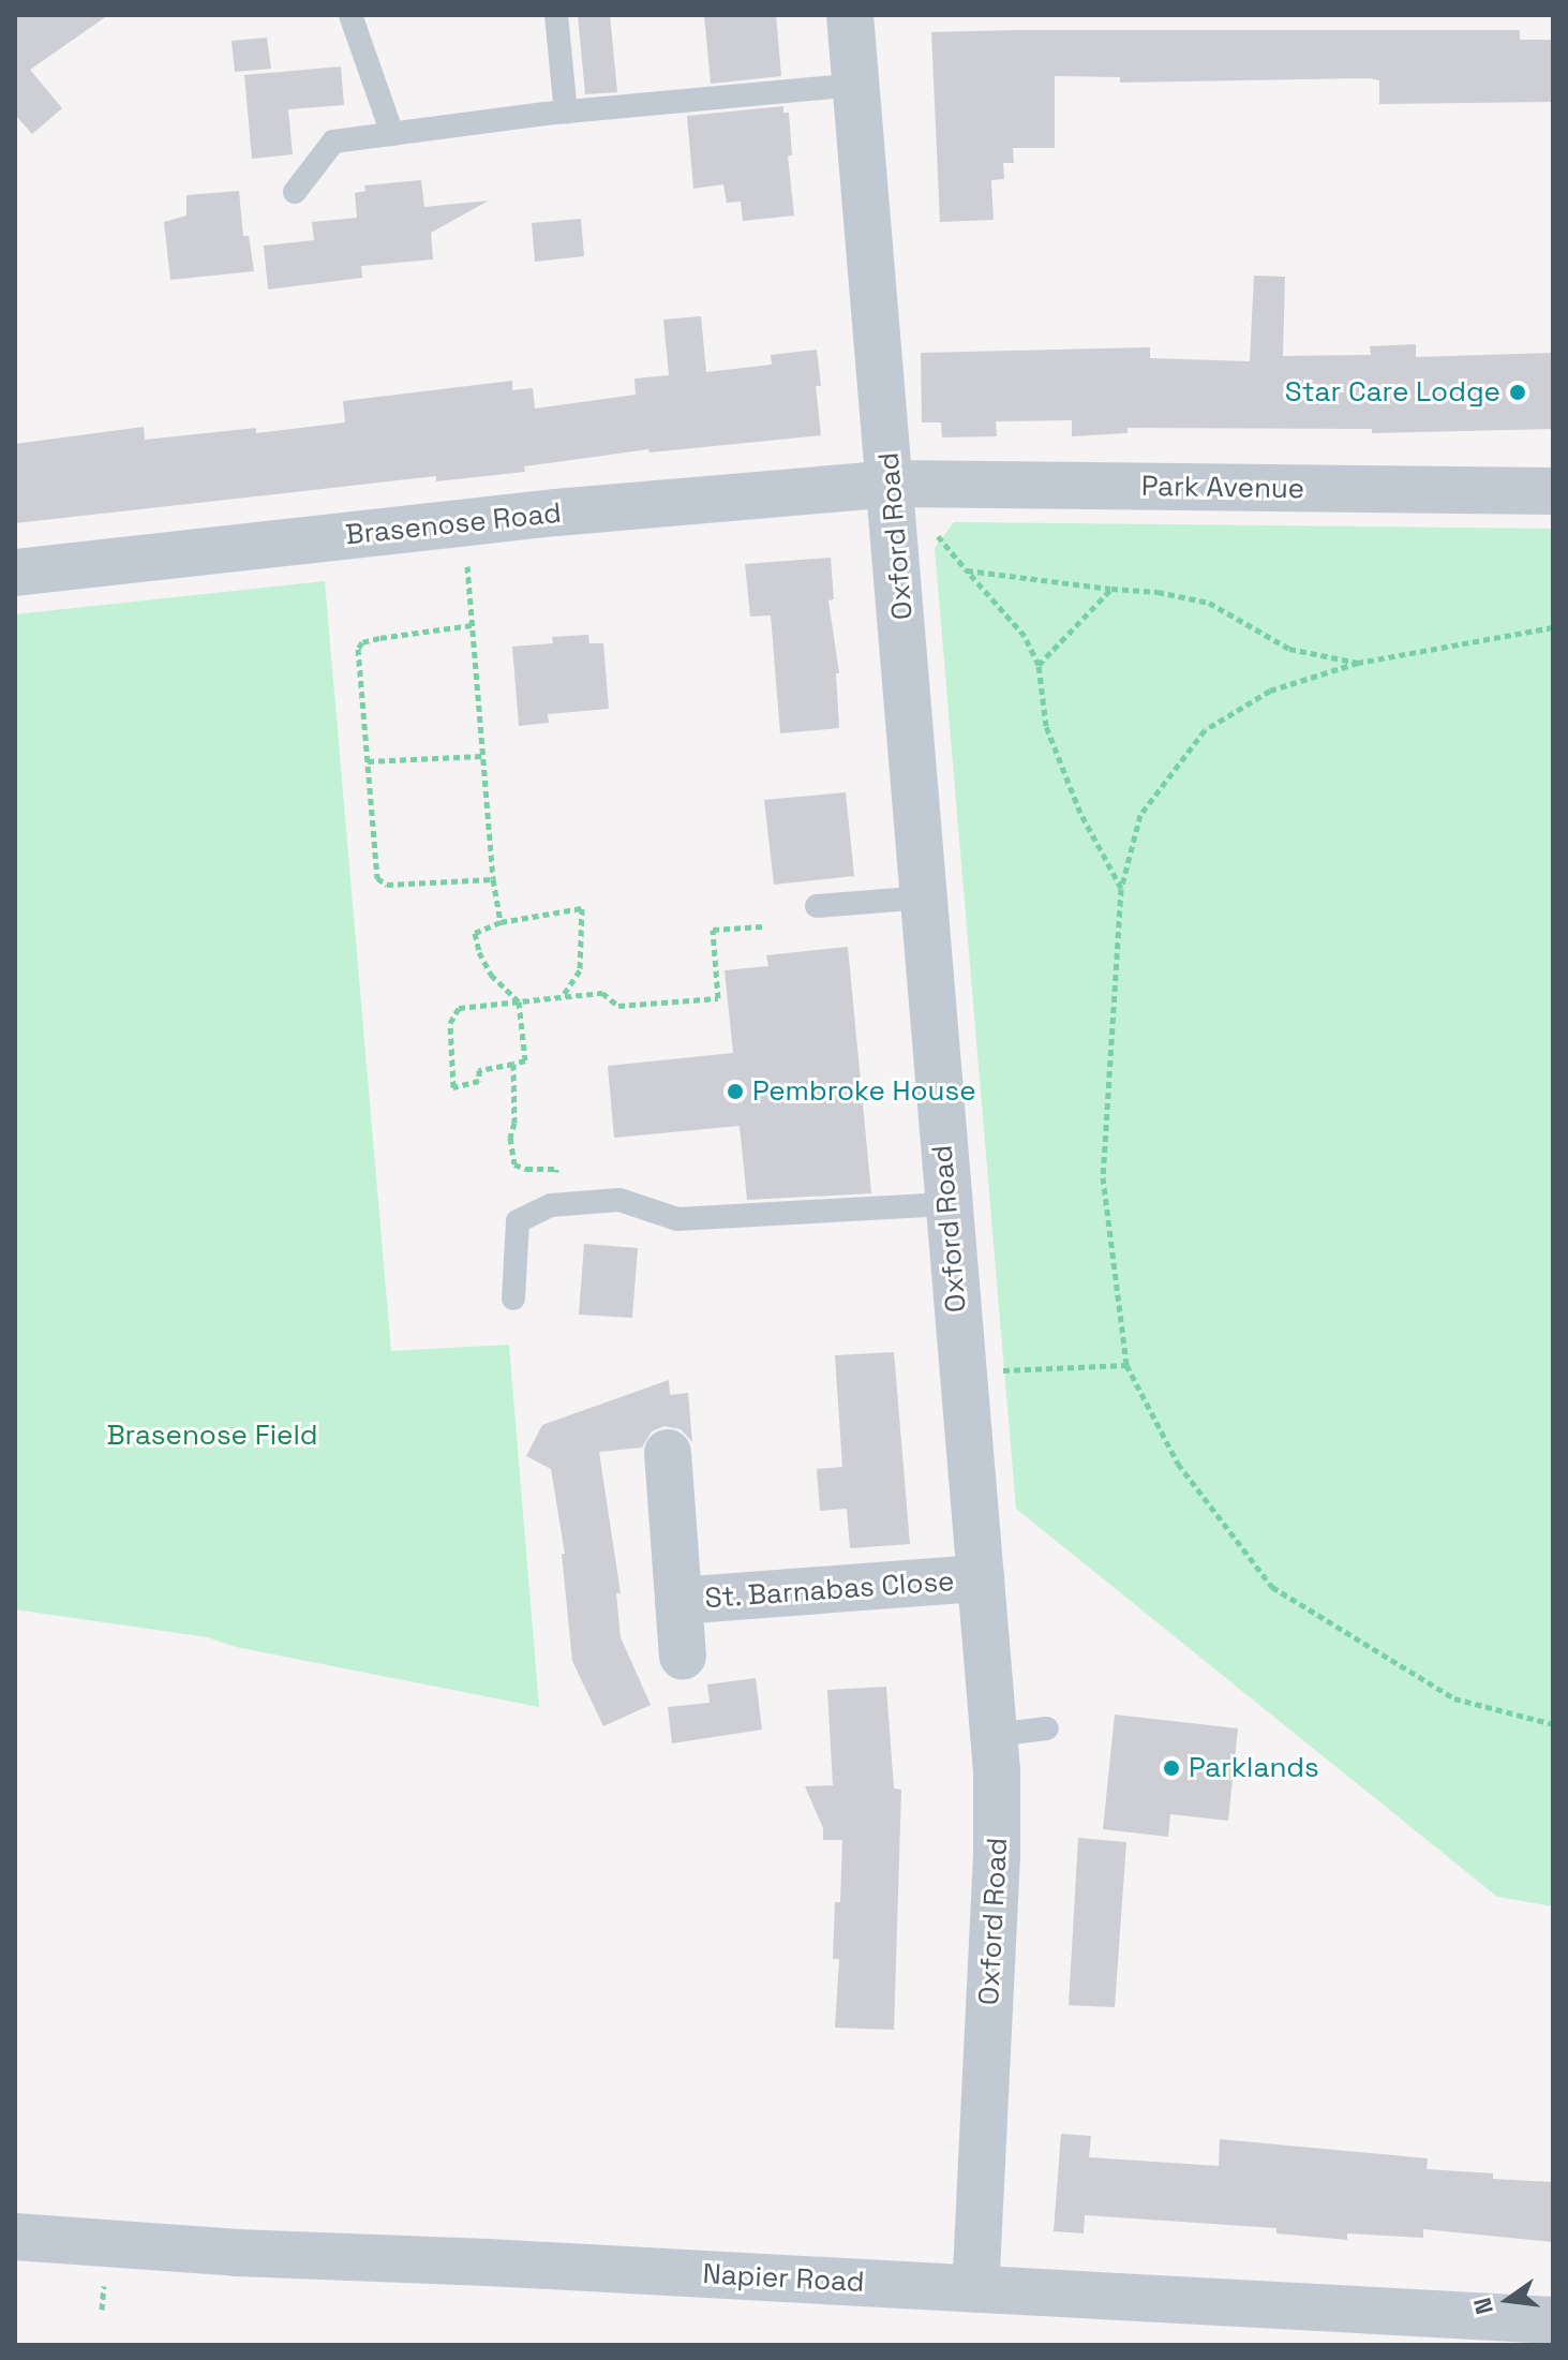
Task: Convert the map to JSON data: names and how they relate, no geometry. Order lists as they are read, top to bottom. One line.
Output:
{"streets":{"street":["Park Avenue","Brasenose Road","Oxford Road","St. Barnabas Close","Napier Road"]},"crossings":[["Park Avenue","Brasenose Road"],["Park Avenue","Oxford Road"],["Brasenose Road","Oxford Road"],["Oxford Road","St. Barnabas Close"],["Oxford Road","Napier Road"]],"parks":["Brasenose Field"],"places":["Star Care Lodge","Pembroke House","Parklands"],"north":"left"}
